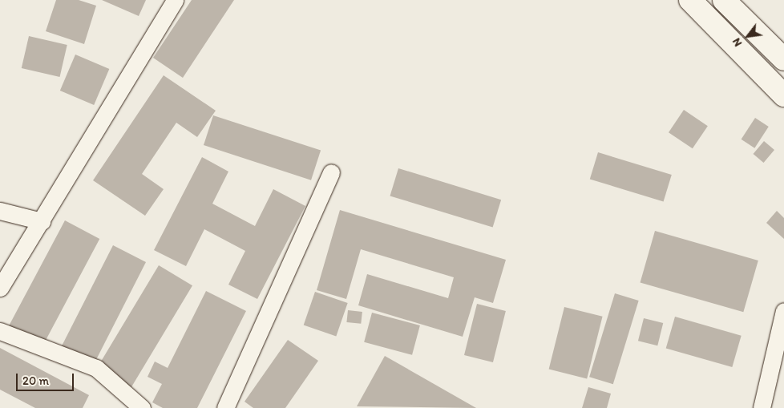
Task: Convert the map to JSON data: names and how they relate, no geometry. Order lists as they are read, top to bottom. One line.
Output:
{"scale_bar":"20 m","north":"bottom left"}
